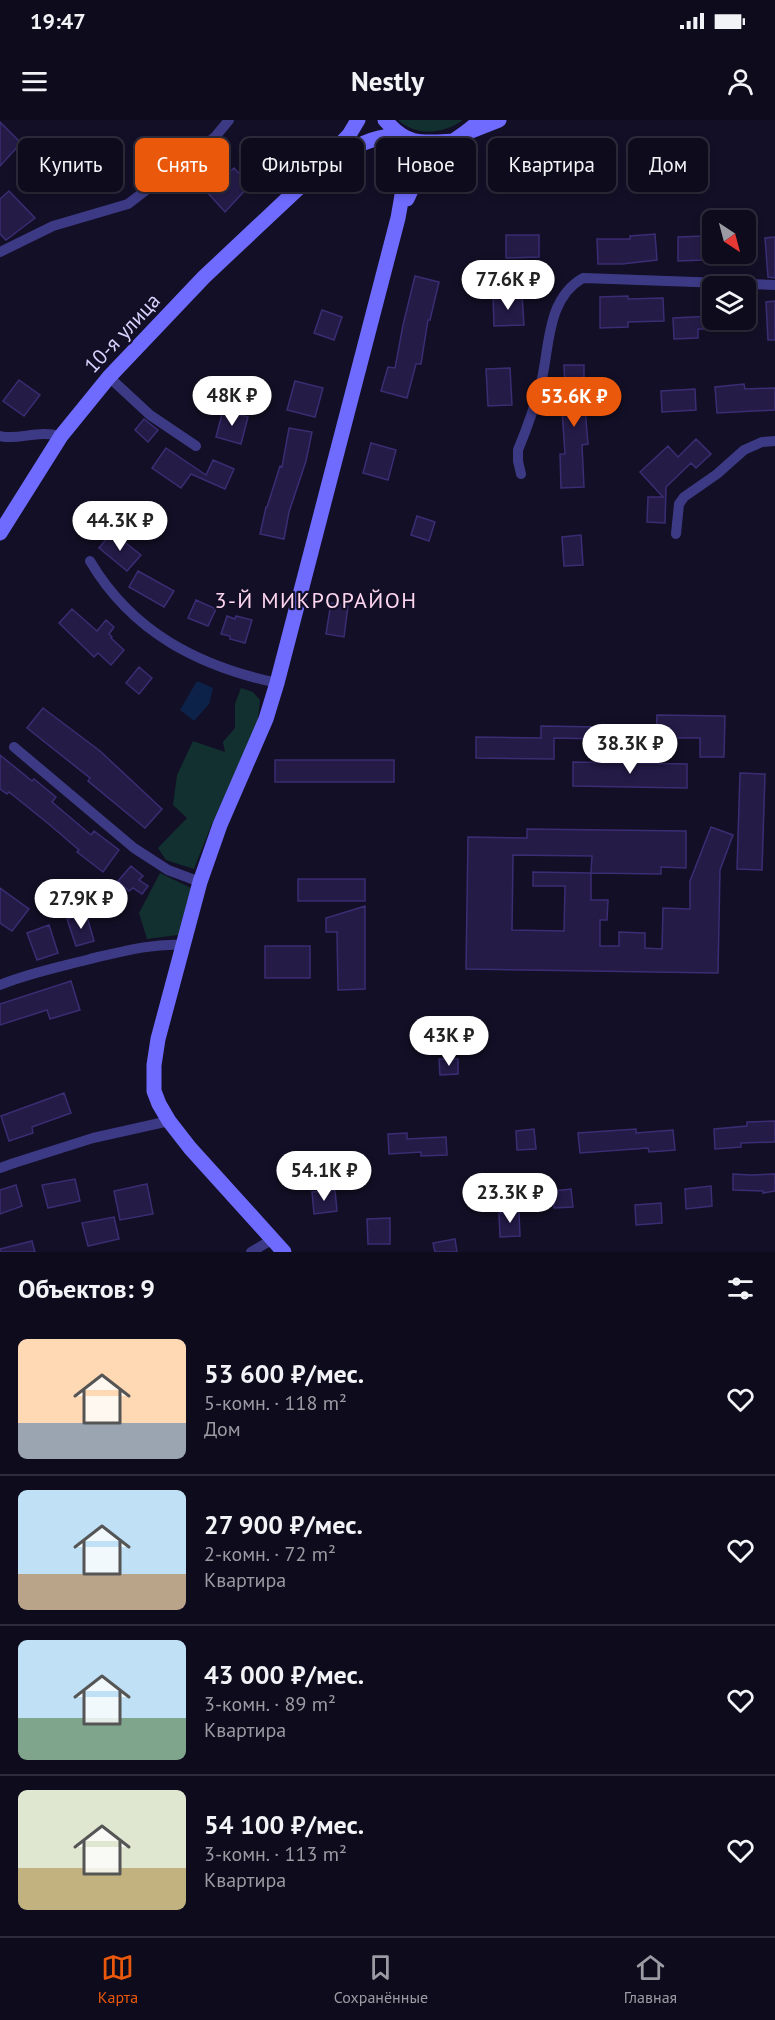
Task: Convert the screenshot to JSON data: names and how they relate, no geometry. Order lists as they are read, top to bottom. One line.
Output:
{"streets":{"street":["10-я улица"]},"districts":["3-Й МИКРОРАЙОН"],"north":"bottom right","page":{"status":"19:47","header":"Nestly","chip":["Купить","Снять","Фильтры","Новое","Квартира","Дом"],"price":["77.6K ₽","48K ₽","53.6K ₽","44.3K ₽","38.3K ₽","27.9K ₽","43K ₽","54.1K ₽","23.3K ₽"],"heading":"Объектов: 9","list":[{"name":"53 600 ₽/мес.","note":"5-комн. · 118 m² · Дом"},{"name":"27 900 ₽/мес.","note":"2-комн. · 72 m² · Квартира"},{"name":"43 000 ₽/мес.","note":"3-комн. · 89 m² · Квартира"},{"name":"54 100 ₽/мес.","note":"3-комн. · 113 m² · Квартира"}],"tabs":["Карта","Сохранённые","Главная"]}}
